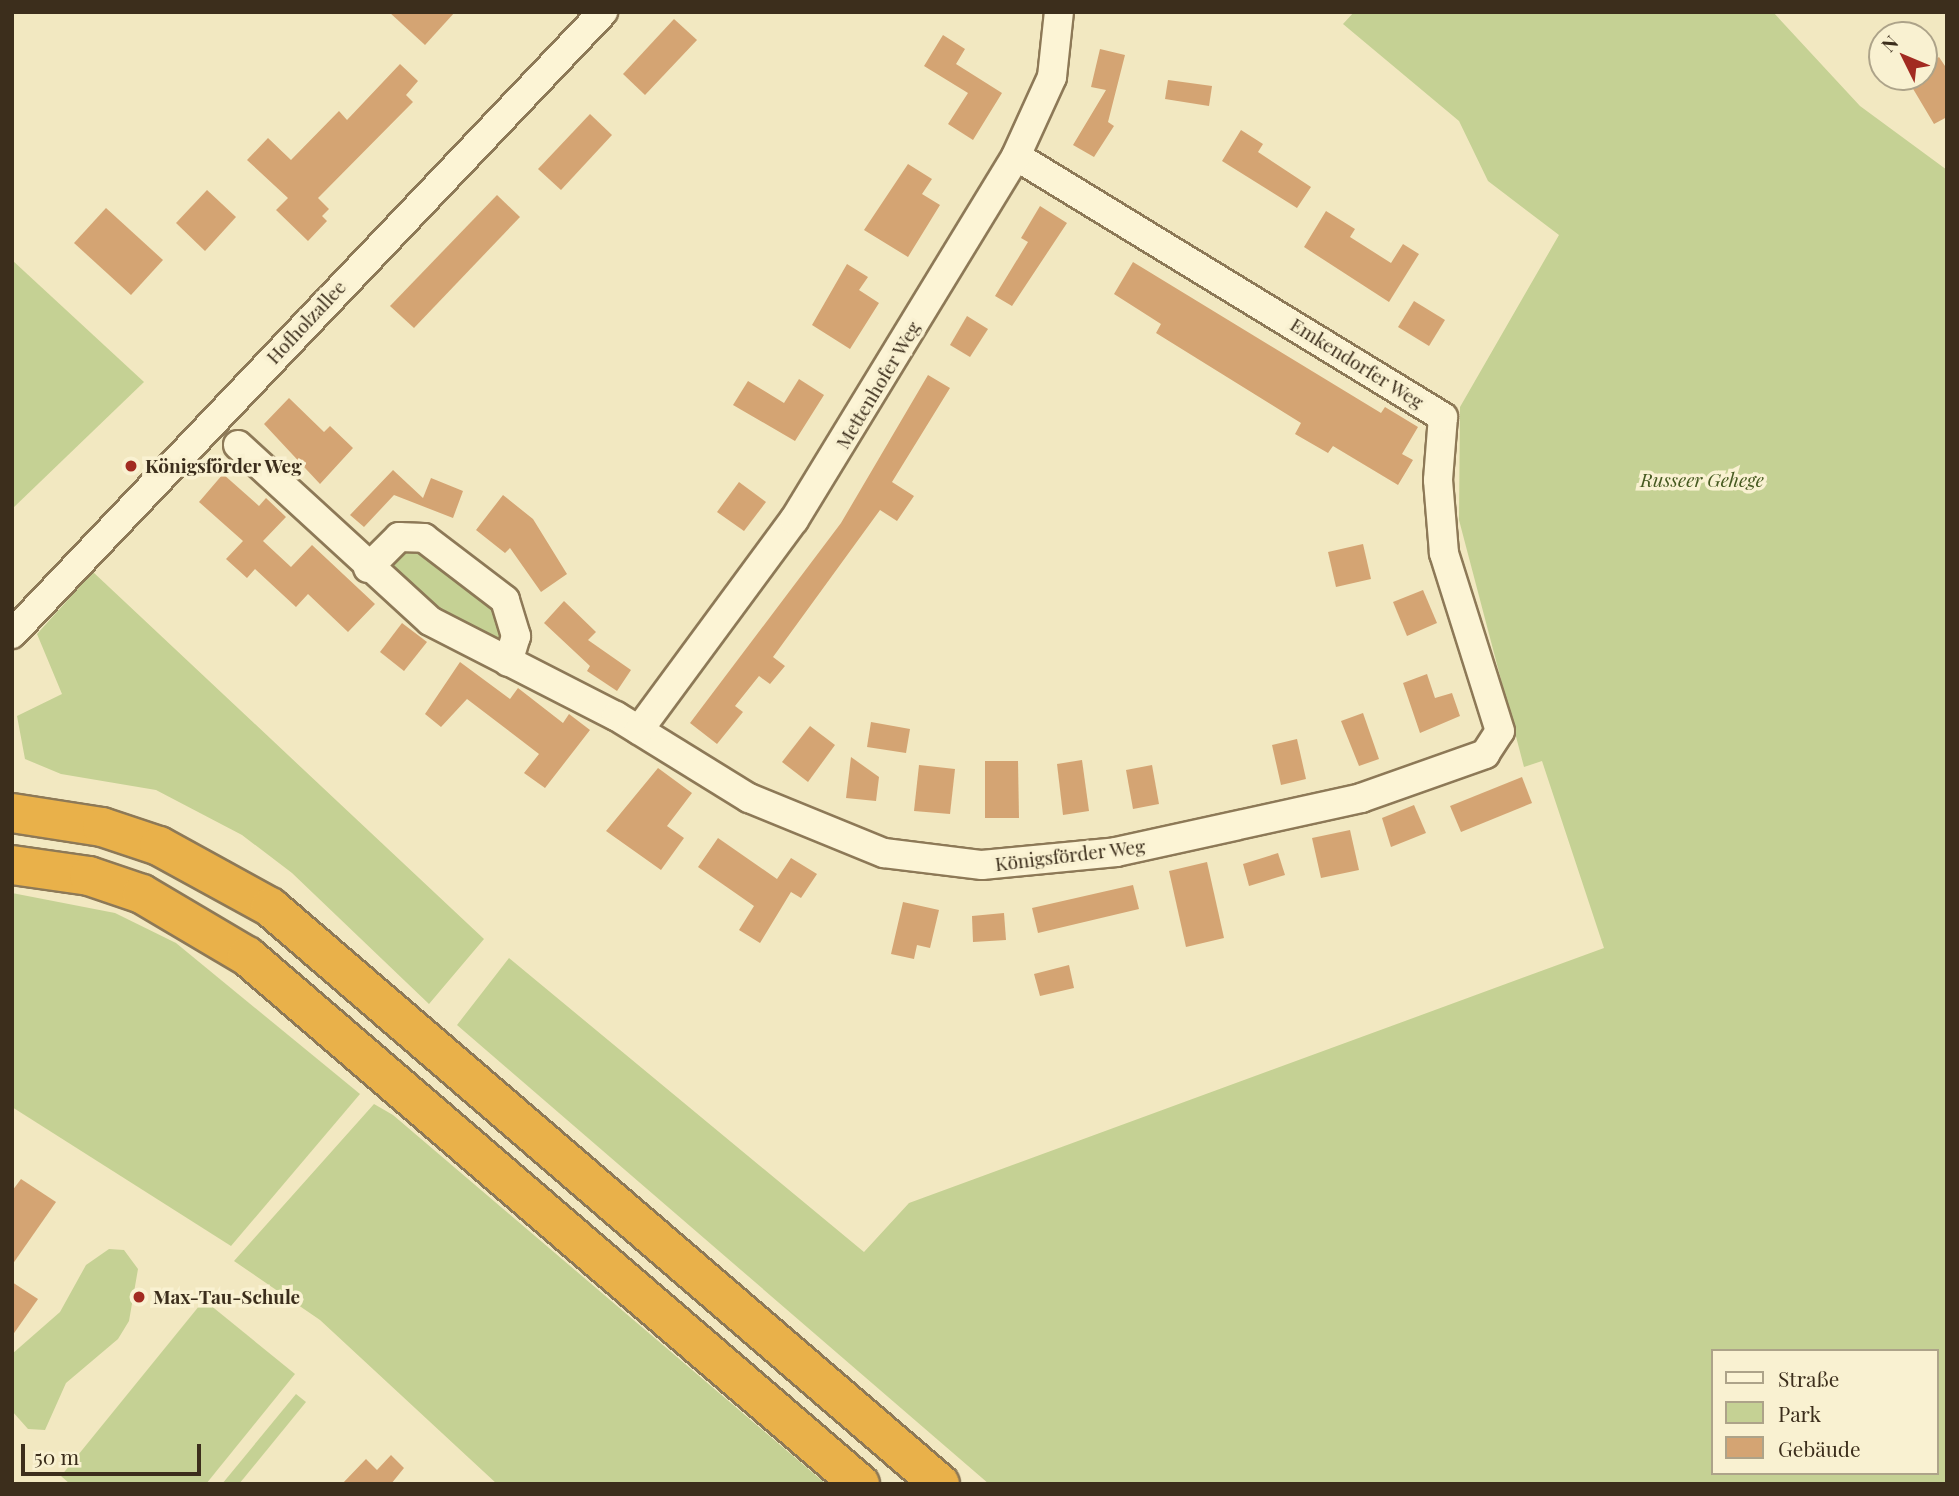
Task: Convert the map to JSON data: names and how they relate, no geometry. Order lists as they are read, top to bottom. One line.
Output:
{"streets":{"street":["Hofholzallee","Emkendorfer Weg","Mettenhofer Weg","Königsförder Weg"]},"crossings":[["Emkendorfer Weg","Mettenhofer Weg"],["Emkendorfer Weg","Königsförder Weg"],["Mettenhofer Weg","Königsförder Weg"]],"parks":["Russeer Gehege"],"places":["Königsförder Weg","Max-Tau-Schule"],"legend":["Straße","Park","Gebäude"],"scale_bar":"50 m","north":"top left"}
